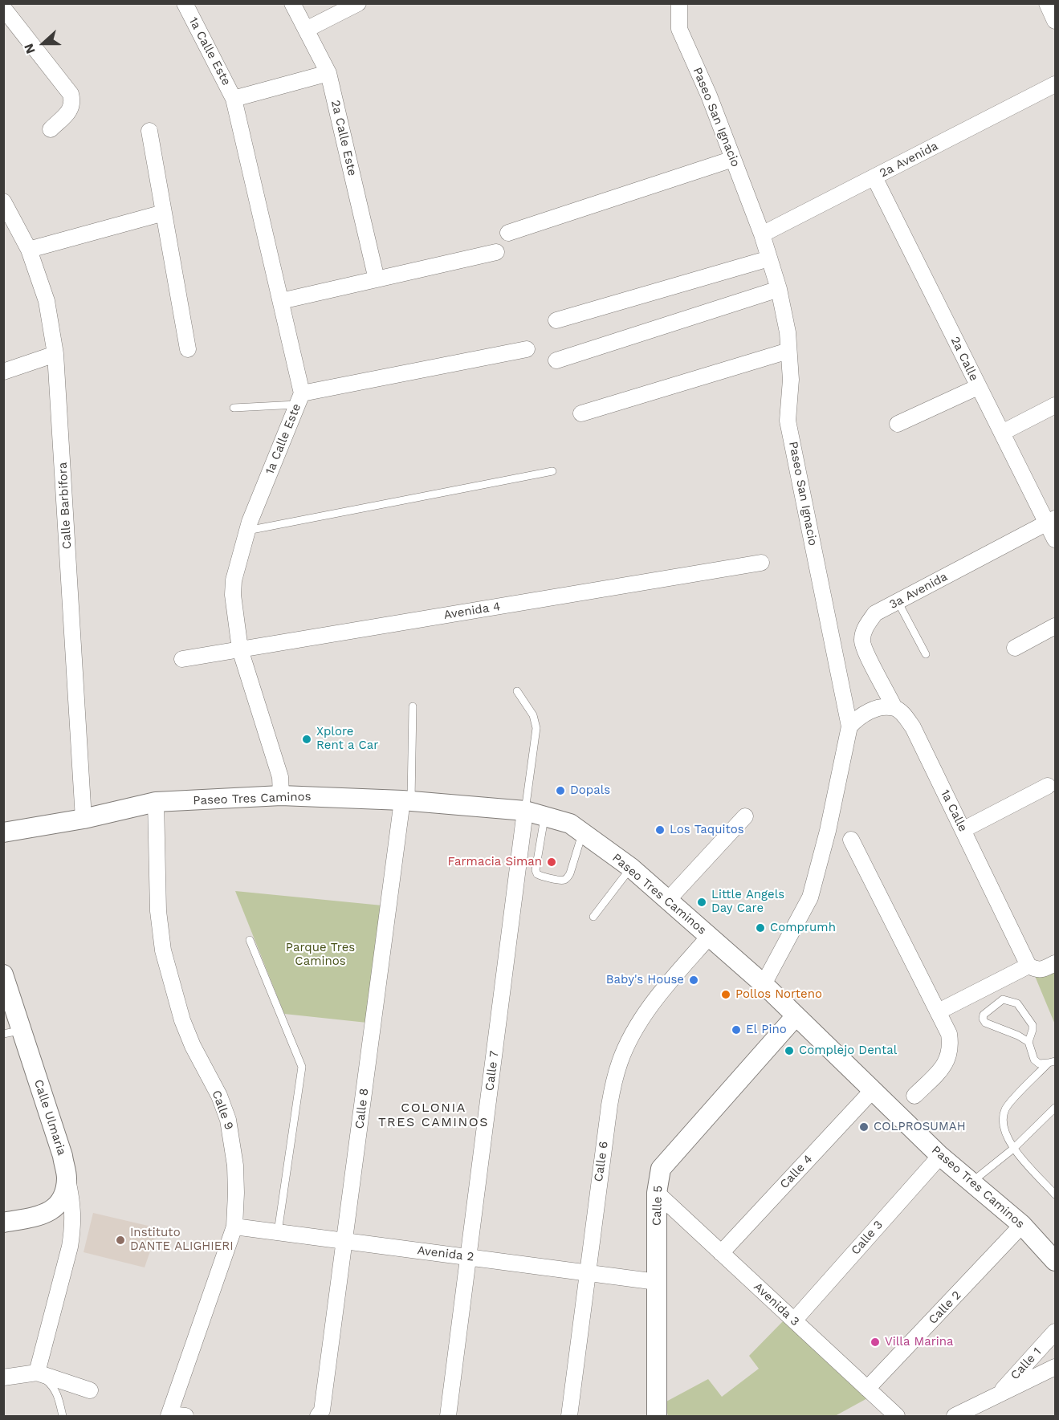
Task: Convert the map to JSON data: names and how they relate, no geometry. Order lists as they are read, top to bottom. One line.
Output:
{"streets":{"street":["1a Calle Este","Paseo San Ignacio","2a Calle Este","2a Avenida","2a Calle","Calle Barbifora","3a Avenida","Avenida 4","Paseo Tres Caminos","1a Calle","Calle 7","Calle 8","Calle 9","Calle Ulmaria","Calle 6","Calle 4","Calle 5","Calle 3","Avenida 2","Avenida 3","Calle 2","Calle 1"]},"crossings":[["1a Calle Este","Avenida 4"],["1a Calle Este","Paseo Tres Caminos"],["Paseo San Ignacio","2a Avenida"],["Paseo San Ignacio","Paseo Tres Caminos"],["2a Avenida","2a Calle"],["2a Calle","3a Avenida"],["Calle Barbifora","Paseo Tres Caminos"],["3a Avenida","1a Calle"],["Paseo Tres Caminos","Calle 7"],["Paseo Tres Caminos","Calle 8"],["Paseo Tres Caminos","Calle 9"],["Paseo Tres Caminos","Calle 6"],["Paseo Tres Caminos","Calle 4"],["Paseo Tres Caminos","Calle 5"],["Paseo Tres Caminos","Calle 3"],["Paseo Tres Caminos","Calle 2"],["Calle 7","Avenida 2"],["Calle 8","Avenida 2"],["Calle 9","Avenida 2"],["Calle 6","Avenida 2"],["Calle 4","Avenida 3"],["Calle 5","Avenida 2"],["Calle 5","Avenida 3"],["Calle 3","Avenida 3"],["Avenida 3","Calle 2"]],"districts":["COLONIA TRES CAMINOS"],"parks":["Parque Tres Caminos"],"places":["Xplore Rent a Car","Dopals","Los Taquitos","Farmacia Siman","Little Angels Day Care","Comprumh","Baby's House","Pollos Norteno","El Pino","Complejo Dental","COLPROSUMAH","Instituto DANTE ALIGHIERI","Villa Marina"],"north":"left"}
